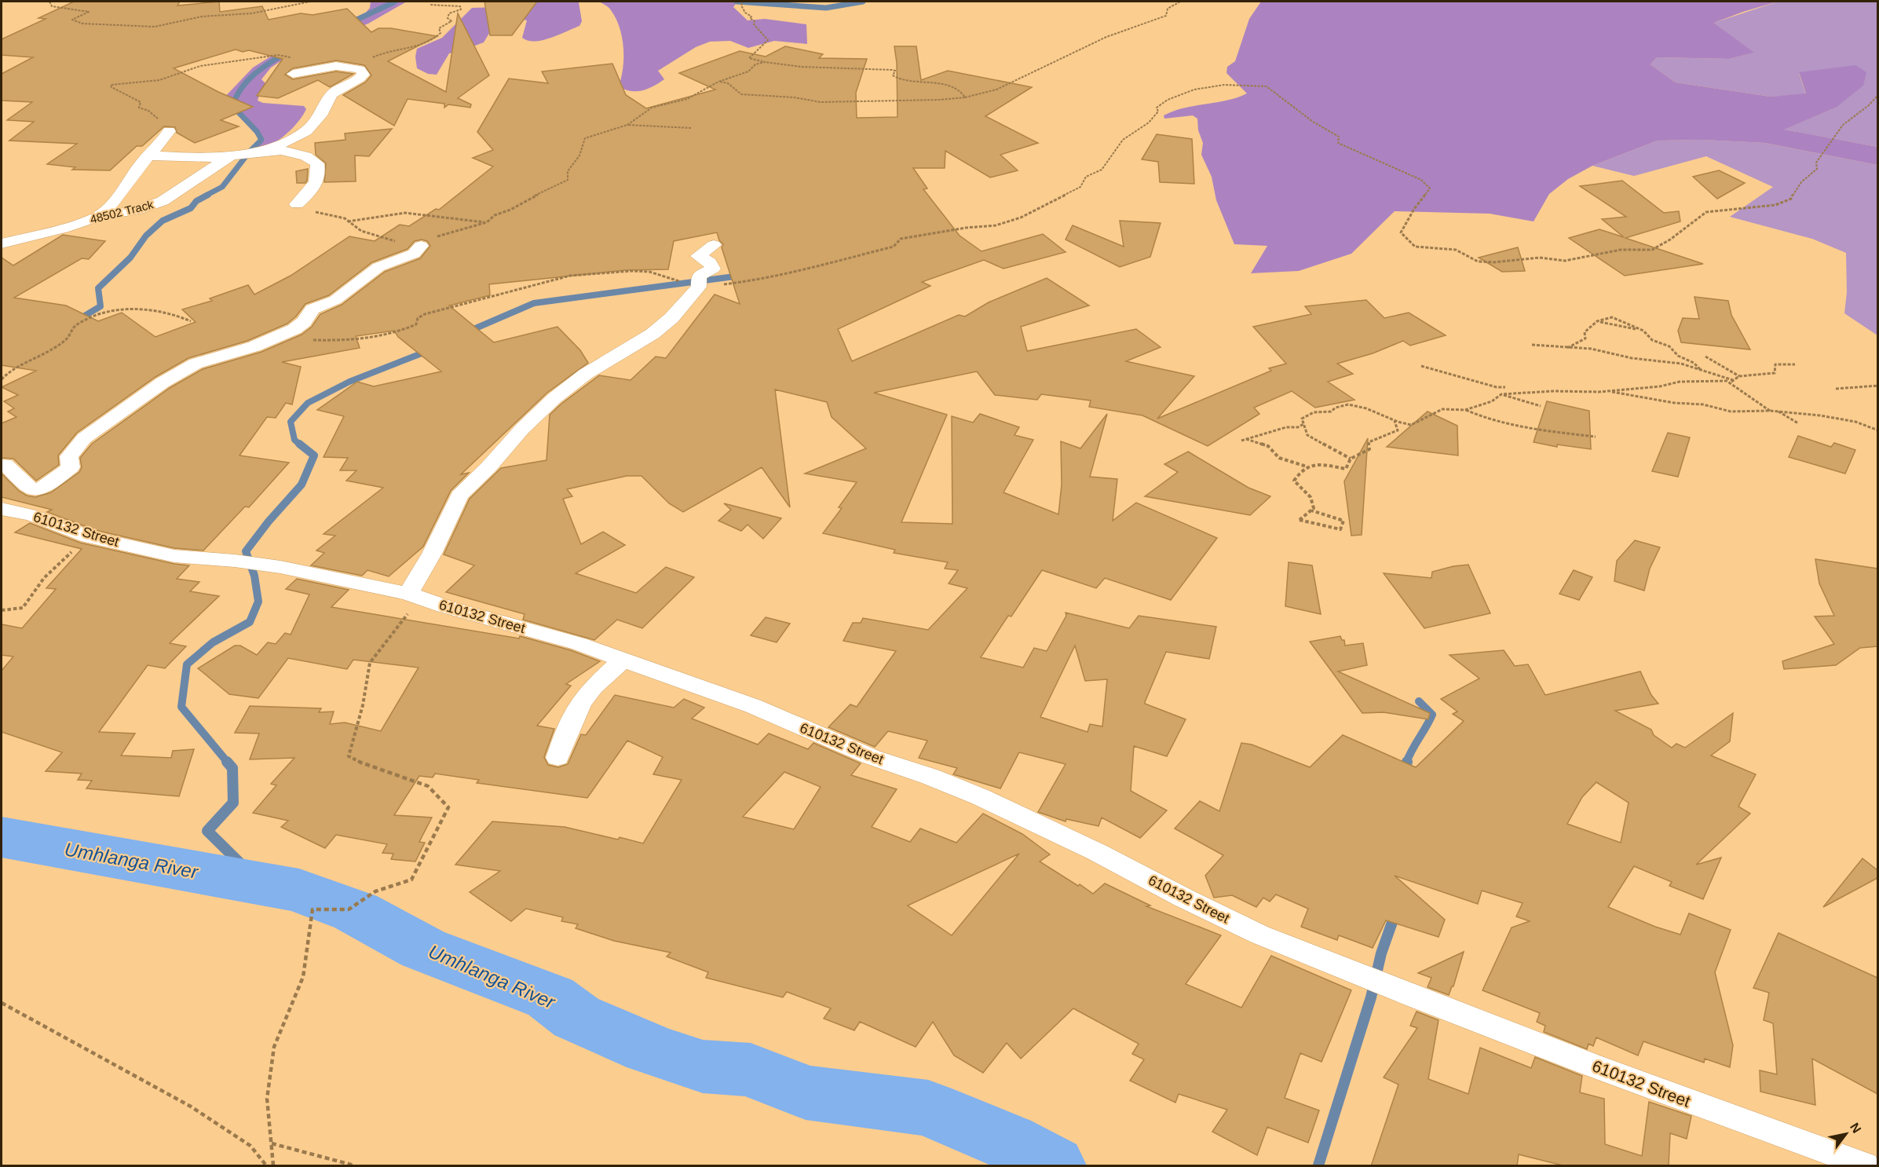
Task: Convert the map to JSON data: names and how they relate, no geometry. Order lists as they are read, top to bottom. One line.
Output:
{"streets":{"street":["48502 Track","610132 Street"]},"water":["Umhlanga River"],"north":"top right"}
